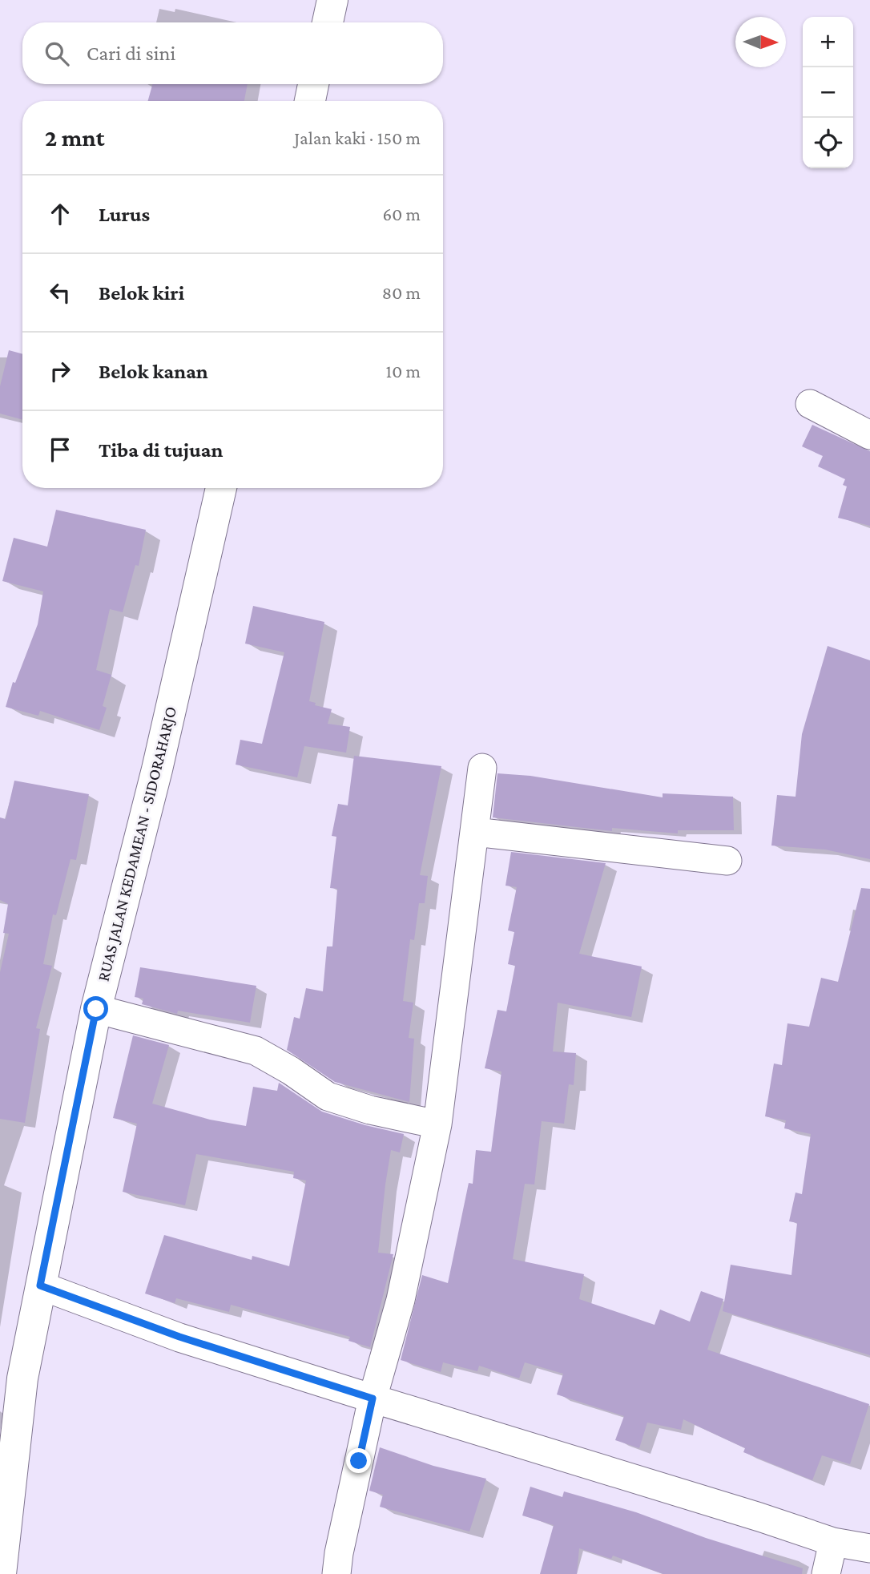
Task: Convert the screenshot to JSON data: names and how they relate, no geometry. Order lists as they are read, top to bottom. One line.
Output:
{"streets":{"main road":["RUAS JALAN KEDAMEAN - SIDORAHARJO"]},"north":"right","page":{"map_buttons":["+","−"],"search":"Cari di sini","heading":["2 mnt","Jalan kaki · 150 m"],"list":[["Lurus","60 m"],["Belok kiri","80 m"],["Belok kanan","10 m"],"Tiba di tujuan"]}}
